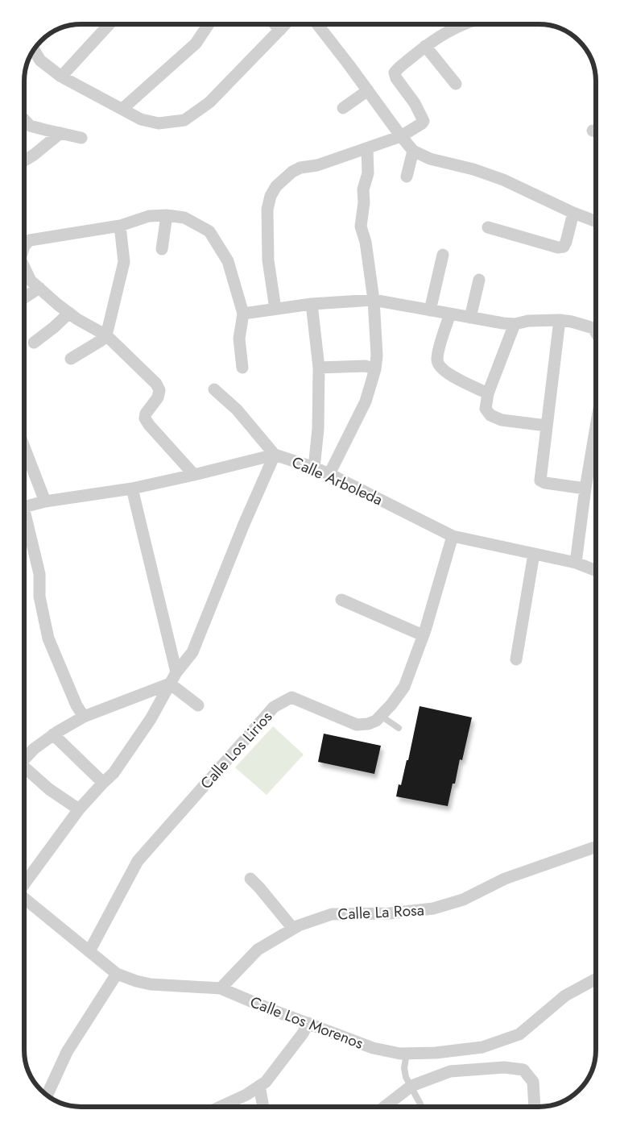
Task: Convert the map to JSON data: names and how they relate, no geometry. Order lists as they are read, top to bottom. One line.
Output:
{"streets":{"street":["Calle Arboleda","Calle Los Lirios","Calle La Rosa","Calle Los Morenos"]},"crossings":[["Calle Arboleda","Calle Los Lirios"],["Calle Los Lirios","Calle Los Morenos"],["Calle La Rosa","Calle Los Morenos"]]}
